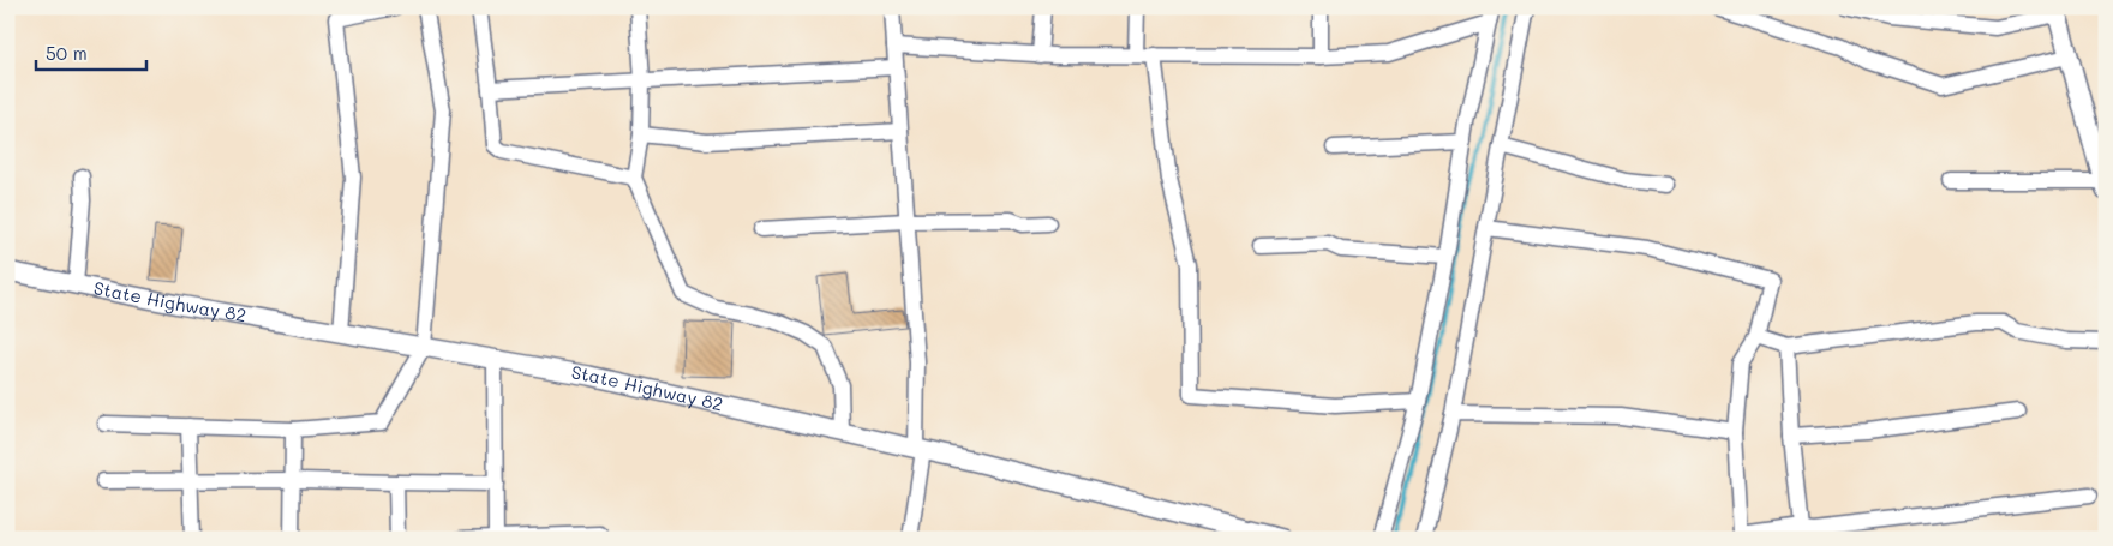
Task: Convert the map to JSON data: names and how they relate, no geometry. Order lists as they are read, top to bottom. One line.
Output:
{"streets":{"main road":["State Highway 82"]},"scale_bar":"50 m"}
